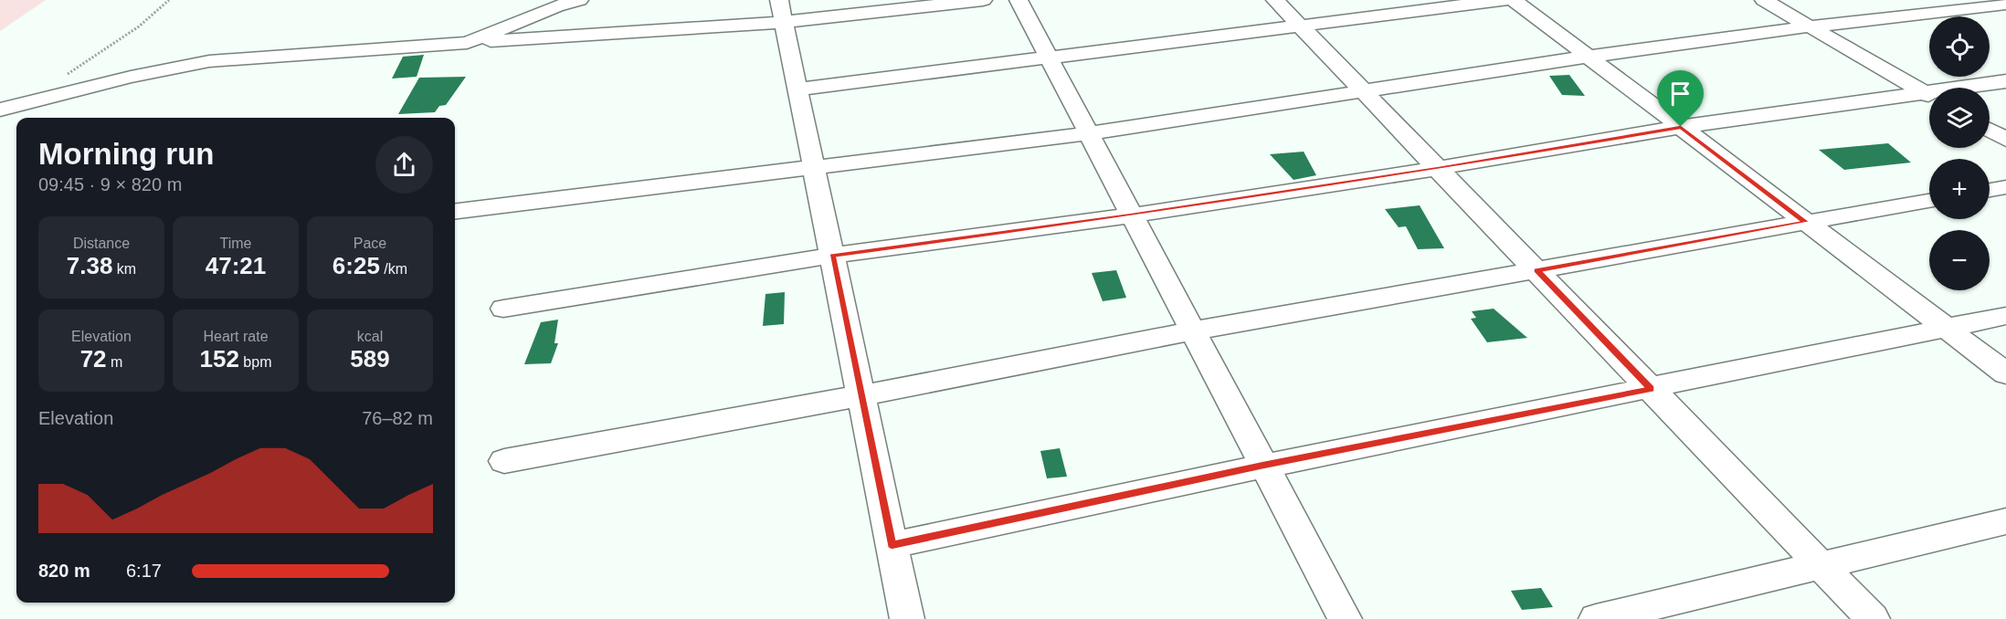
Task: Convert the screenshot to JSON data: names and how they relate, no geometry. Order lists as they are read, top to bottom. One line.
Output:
{"page":{"map_buttons":["+","−"],"heading":["Morning run","09:45 · 9 × 820 m"],"stats":[["Distance","7.38 km"],["Time","47:21"],["Pace","6:25 /km"],["Elevation","72 m"],["Heart rate","152 bpm"],["kcal","589"]],"chart":["Elevation","76–82 m"],"list":[{"name":"820 m","note":"6:17"}]}}
